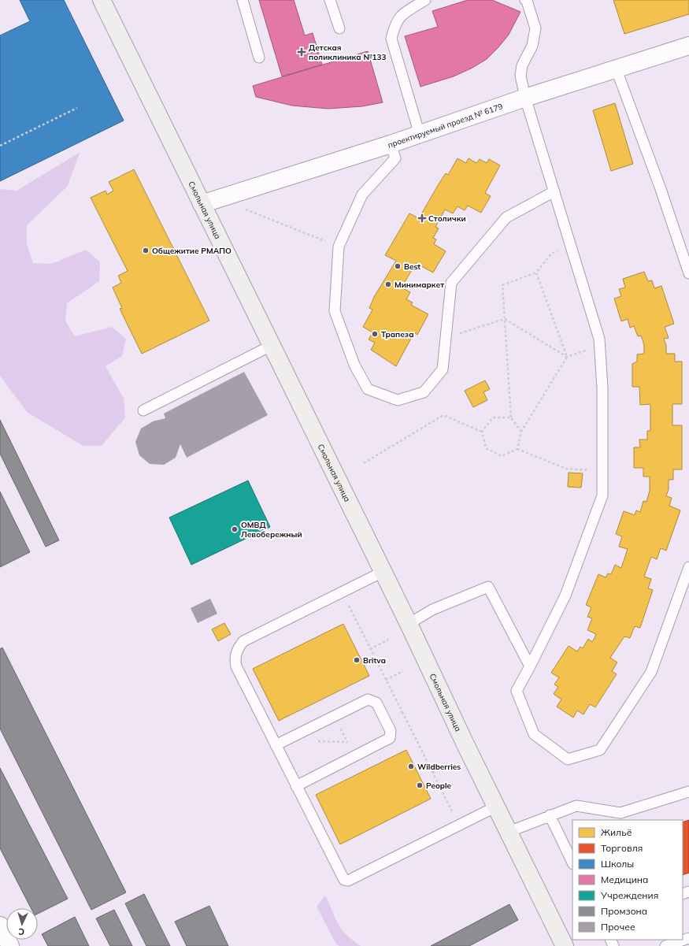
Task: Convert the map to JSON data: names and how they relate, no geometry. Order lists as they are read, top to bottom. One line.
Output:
{"streets":{"street":["проектируемый проезд № 6179","Смольная улица"]},"crossings":[["проектируемый проезд № 6179","Смольная улица"]],"places":{"health":["Детская поликлиника №133","Столички"],"other":["Общежитие РМАПО","Best","Минимаркет","Трапеза","ОМВД Левобережный","Britva","Wildberries","People"]},"legend":["Жильё","Торговля","Школы","Медицина","Учреждения","Промзона","Прочее"],"north":"bottom"}
